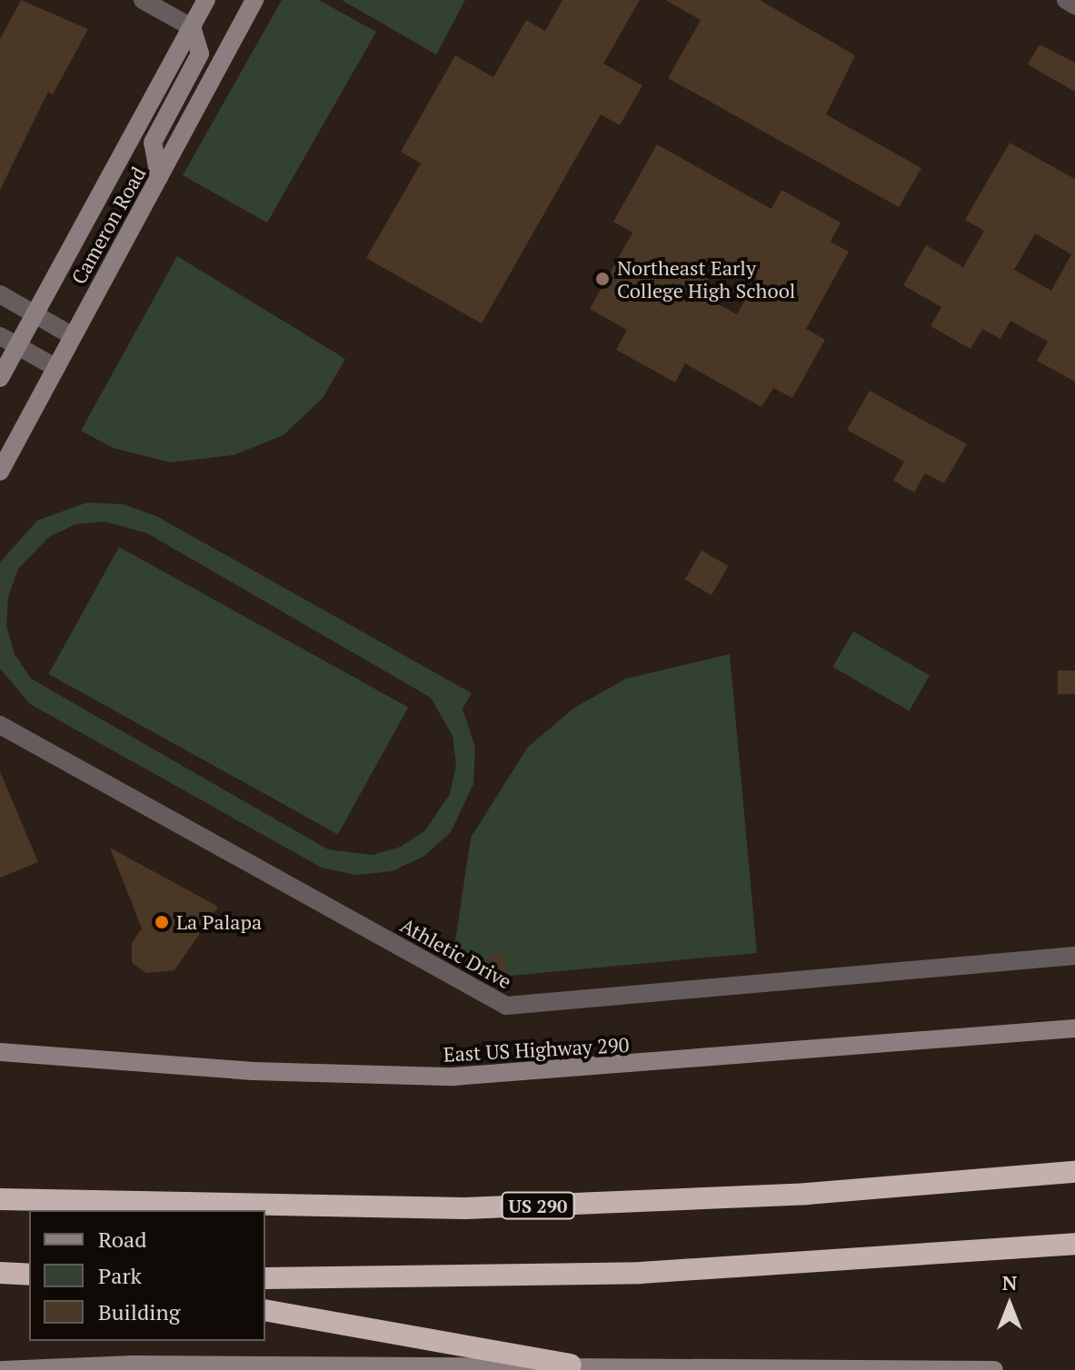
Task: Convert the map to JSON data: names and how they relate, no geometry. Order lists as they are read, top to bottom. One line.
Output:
{"streets":{"highway":["US 290"],"main road":["Cameron Road","East US Highway 290"],"street":["Athletic Drive"]},"places":["Northeast Early College High School","La Palapa"],"legend":["Road","Park","Building"],"north":"top"}
